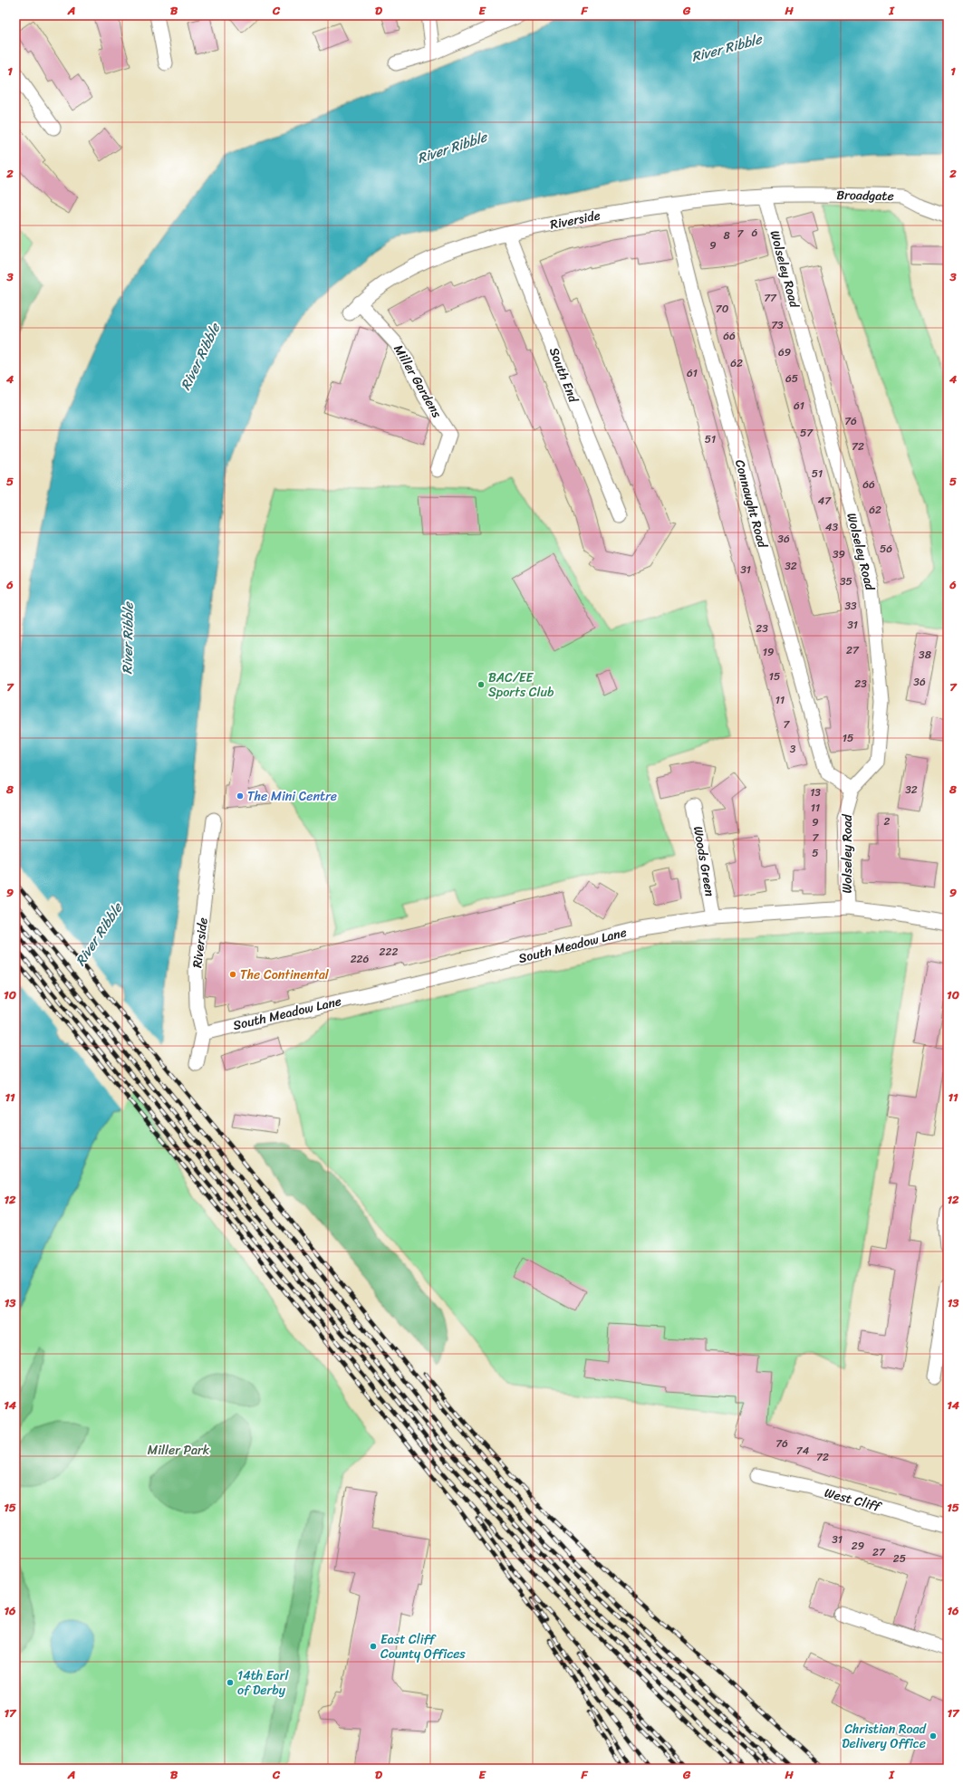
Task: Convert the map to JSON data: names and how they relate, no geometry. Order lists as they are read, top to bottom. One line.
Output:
{"streets":{"street":["Broadgate","Riverside","Wolseley Road","South End","Miller Gardens","Connaught Road","Woods Green","South Meadow Lane","West Cliff"]},"crossings":[["Broadgate","Riverside"],["Riverside","Wolseley Road"],["Riverside","South End"],["Riverside","Miller Gardens"],["Riverside","Connaught Road"],["Riverside","South Meadow Lane"],["Wolseley Road","Connaught Road"],["Wolseley Road","South Meadow Lane"],["Woods Green","South Meadow Lane"]],"water":["River Ribble"],"parks":["Miller Park"],"places":["BAC/EE Sports Club","The Mini Centre","The Continental","East Cliff County Offices","14th Earl of Derby","Christian Road Delivery Office"],"house_numbers":["6","7","8","9","77","70","73","66","69","62","61","65","61","76","57","51","72","51","66","47","62","43","36","56","39","32","31","35","33","31","23","27","19","38","15","36","23","11","7","15","3","32","13","11","2","9","7","5","222","226","76","74","72","31","29","27","25"],"grid":{"columns":["A","B","C","D","E","F","G","H","I"],"rows":["1","2","3","4","5","6","7","8","9","10","11","12","13","14","15","16","17"]}}
